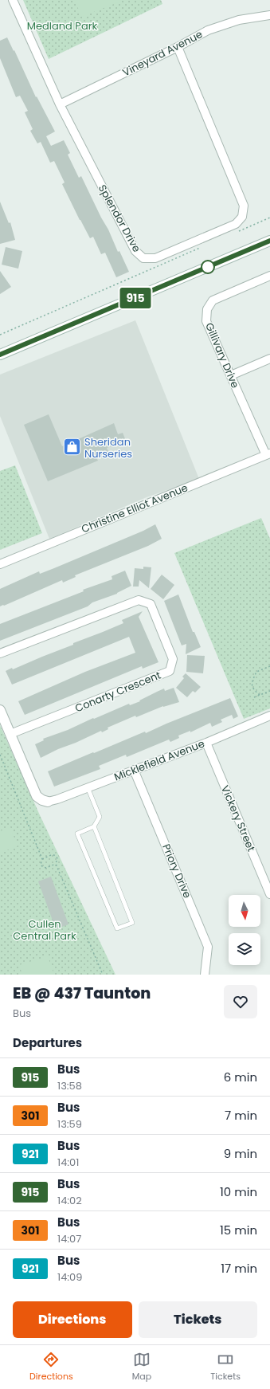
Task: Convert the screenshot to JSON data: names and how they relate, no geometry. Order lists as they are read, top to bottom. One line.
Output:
{"streets":{"street":["Vineyard Avenue","Splendor Drive","Gillivary Drive","Christine Elliot Avenue","Conarty Crescent","Micklefield Avenue","Vickery Street","Priory Drive"]},"crossings":[["Vineyard Avenue","Splendor Drive"],["Gillivary Drive","Christine Elliot Avenue"],["Micklefield Avenue","Vickery Street"],["Micklefield Avenue","Priory Drive"]],"parks":["Medland Park","Cullen Central Park"],"places":{"shop":["Sheridan Nurseries"]},"lines":["bus line 915"],"north":"bottom","page":{"on_map":"915","heading":[["EB @ 437 Taunton","Bus"],"Departures"],"list":[{"mark":"915","name":"Bus","note":"13:58","value":"6 min"},{"mark":"301","name":"Bus","note":"13:59","value":"7 min"},{"mark":"921","name":"Bus","note":"14:01","value":"9 min"},{"mark":"915","name":"Bus","note":"14:02","value":"10 min"},{"mark":"301","name":"Bus","note":"14:07","value":"15 min"},{"mark":"921","name":"Bus","note":"14:09","value":"17 min"}],"buttons":["Directions","Tickets"],"tabs":["Directions","Map","Tickets"]}}
